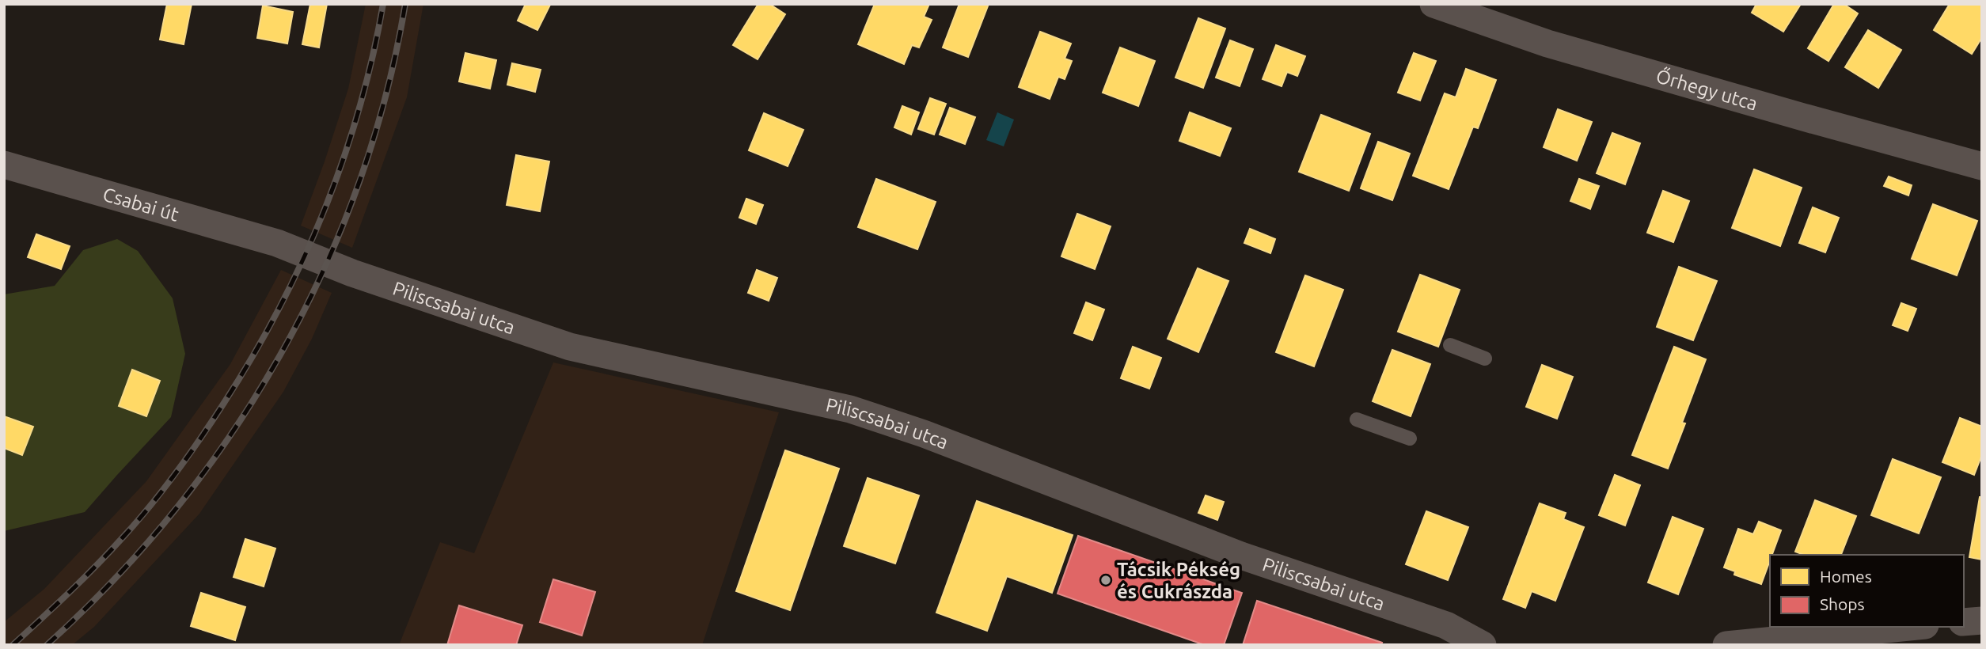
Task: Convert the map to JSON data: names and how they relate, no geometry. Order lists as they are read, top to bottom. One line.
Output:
{"streets":{"street":["Őrhegy utca","Csabai út","Piliscsabai utca"]},"crossings":[["Csabai út","Piliscsabai utca"]],"places":["Tácsik Pékség és Cukrászda"],"legend":["Homes","Shops"]}
